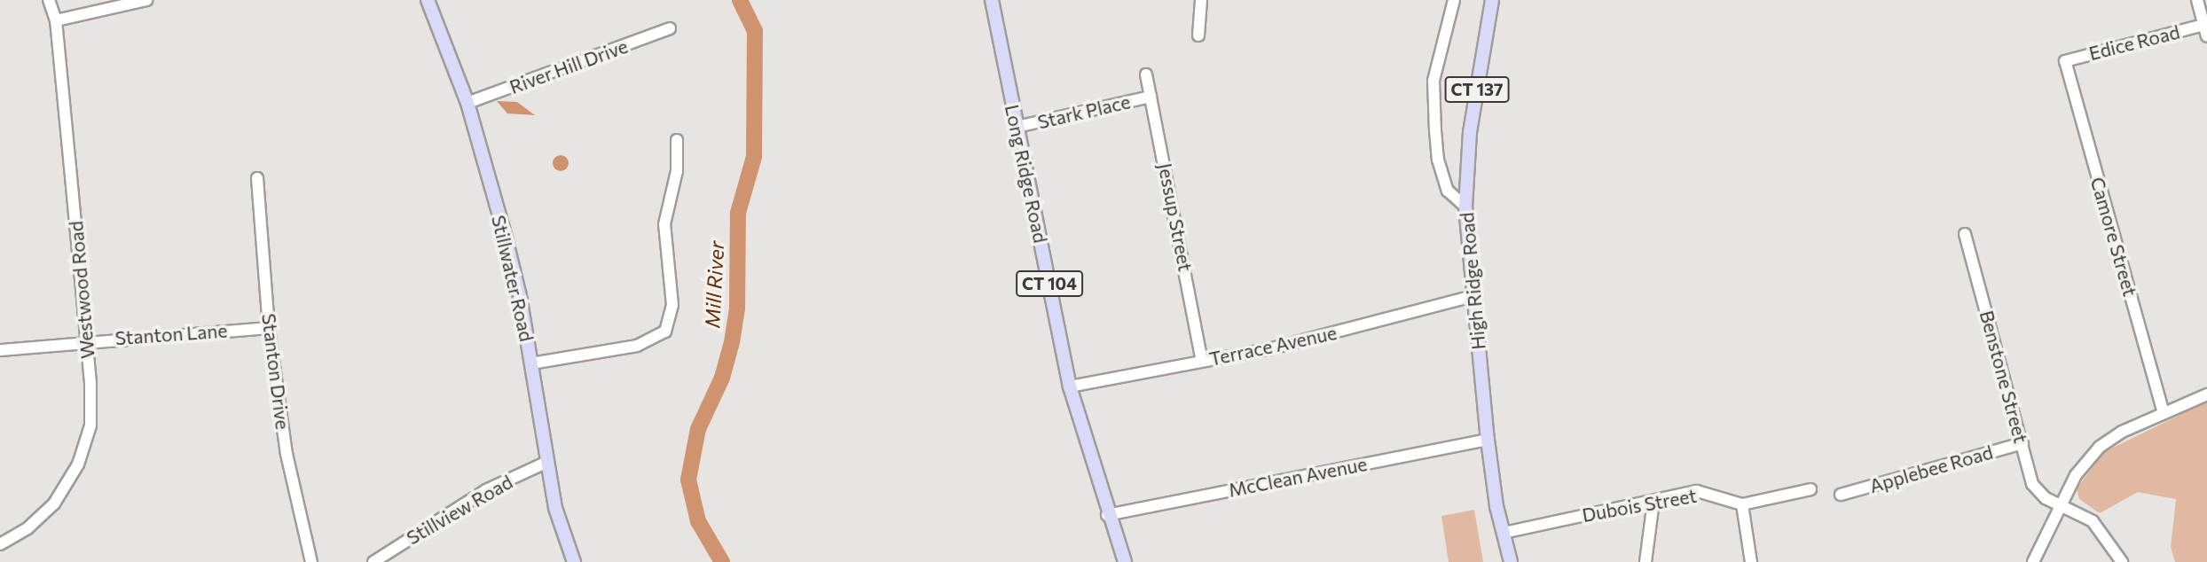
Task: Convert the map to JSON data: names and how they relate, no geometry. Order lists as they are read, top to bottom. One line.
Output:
{"streets":{"main road":["CT 137","Long Ridge Road","Stillwater Road","High Ridge Road","CT 104"],"street":["Edice Road","River Hill Drive","Stark Place","Jessup Street","Camore Street","Westwood Road","Stanton Lane","Terrace Avenue","Stanton Drive","Benstone Street","Applebee Road","McClean Avenue","Dubois Street","Stillview Road"]},"crossings":[["Edice Road","Camore Street"],["River Hill Drive","Stillwater Road"],["Stark Place","Long Ridge Road"],["Stark Place","Jessup Street"],["Long Ridge Road","Terrace Avenue"],["Long Ridge Road","McClean Avenue"],["Jessup Street","Terrace Avenue"],["Stillwater Road","Stillview Road"],["High Ridge Road","Terrace Avenue"],["High Ridge Road","McClean Avenue"],["High Ridge Road","Dubois Street"],["Westwood Road","Stanton Lane"],["Stanton Lane","Stanton Drive"],["Benstone Street","Applebee Road"]],"water":["Mill River"]}
